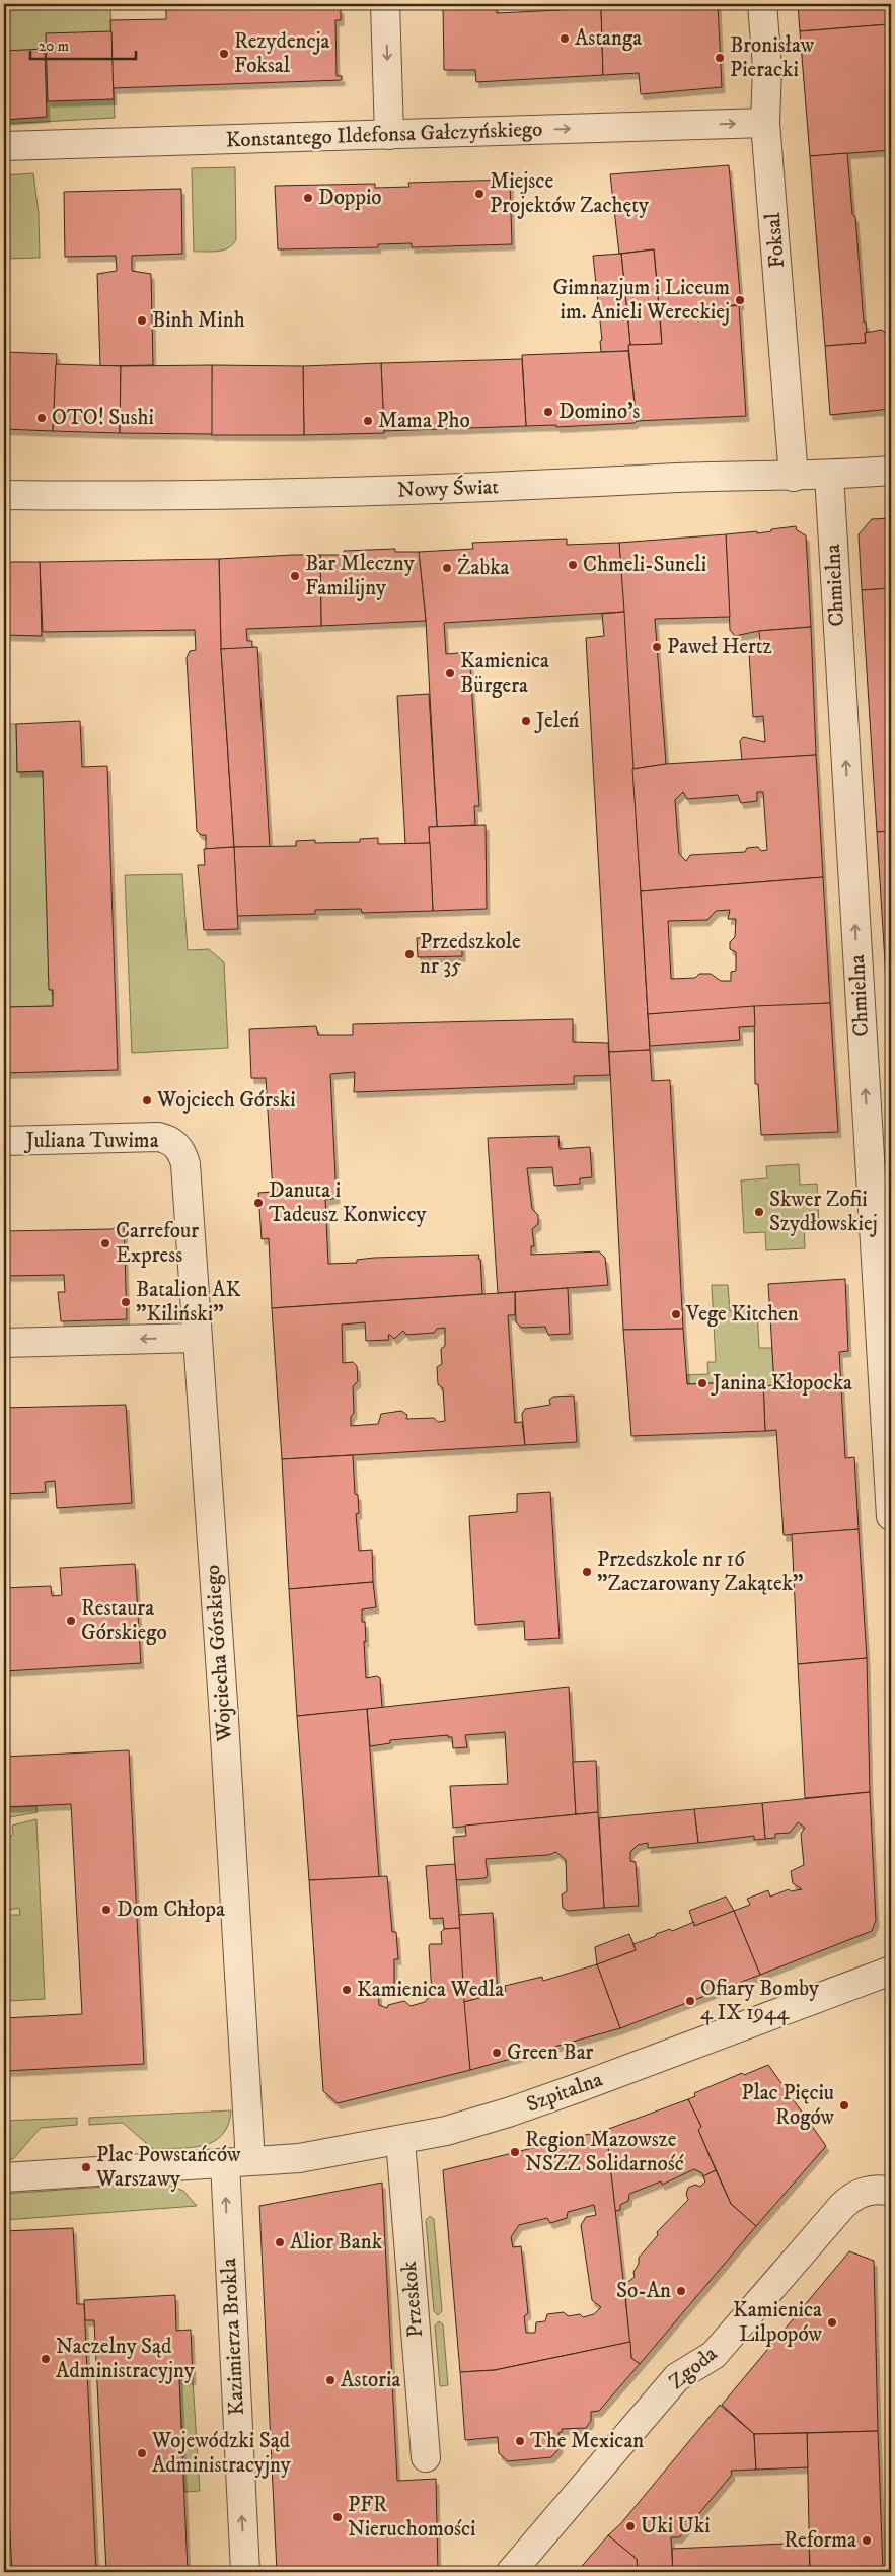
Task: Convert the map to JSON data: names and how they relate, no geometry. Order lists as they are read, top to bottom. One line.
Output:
{"streets":{"street":["Konstantego Ildefonsa Gałczyńskiego","Foksal","Nowy Świat","Chmielna","Juliana Tuwima","Wojciecha Górskiego","Szpitalna","Przeskok","Kazimierza Brokla","Zgoda"]},"crossings":[["Konstantego Ildefonsa Gałczyńskiego","Foksal"],["Foksal","Nowy Świat"],["Nowy Świat","Chmielna"],["Juliana Tuwima","Wojciecha Górskiego"],["Wojciecha Górskiego","Szpitalna"],["Wojciecha Górskiego","Kazimierza Brokla"],["Szpitalna","Przeskok"],["Szpitalna","Kazimierza Brokla"]],"one_way":["Konstantego Ildefonsa Gałczyńskiego","Chmielna","Kazimierza Brokla"],"places":["Astanga","Rezydencja Foksal","Bronisław Pieracki","Miejsce Projektów Zachęty","Doppio","Gimnazjum i Liceum im. Anieli Wereckiej","Binh Minh","Domino's","OTO! Sushi","Mama Pho","Chmeli-Suneli","Żabka","Bar Mleczny Familijny","Paweł Hertz","Kamienica Bürgera","Jeleń","Przedszkole nr 35","Wojciech Górski","Danuta i Tadeusz Konwiccy","Skwer Zofii Szydłowskiej","Carrefour Express","Batalion AK \"Kiliński\"","Vege Kitchen","Janina Kłopocka","Przedszkole nr 16 \"Zaczarowany Zakątek\"","Restaura Górskiego","Dom Chłopa","Kamienica Wedla","Ofiary Bomby 4 IX 1944","Green Bar","Plac Pięciu Rogów","Region Mazowsze NSZZ Solidarność","Plac Powstańców Warszawy","Alior Bank","So-An","Kamienica Lilpopów","Naczelny Sąd Administracyjny","Astoria","The Mexican","Wojewódzki Sąd Administracyjny","PFR Nieruchomości","Uki Uki","Reforma"],"scale_bar":"20 m"}
